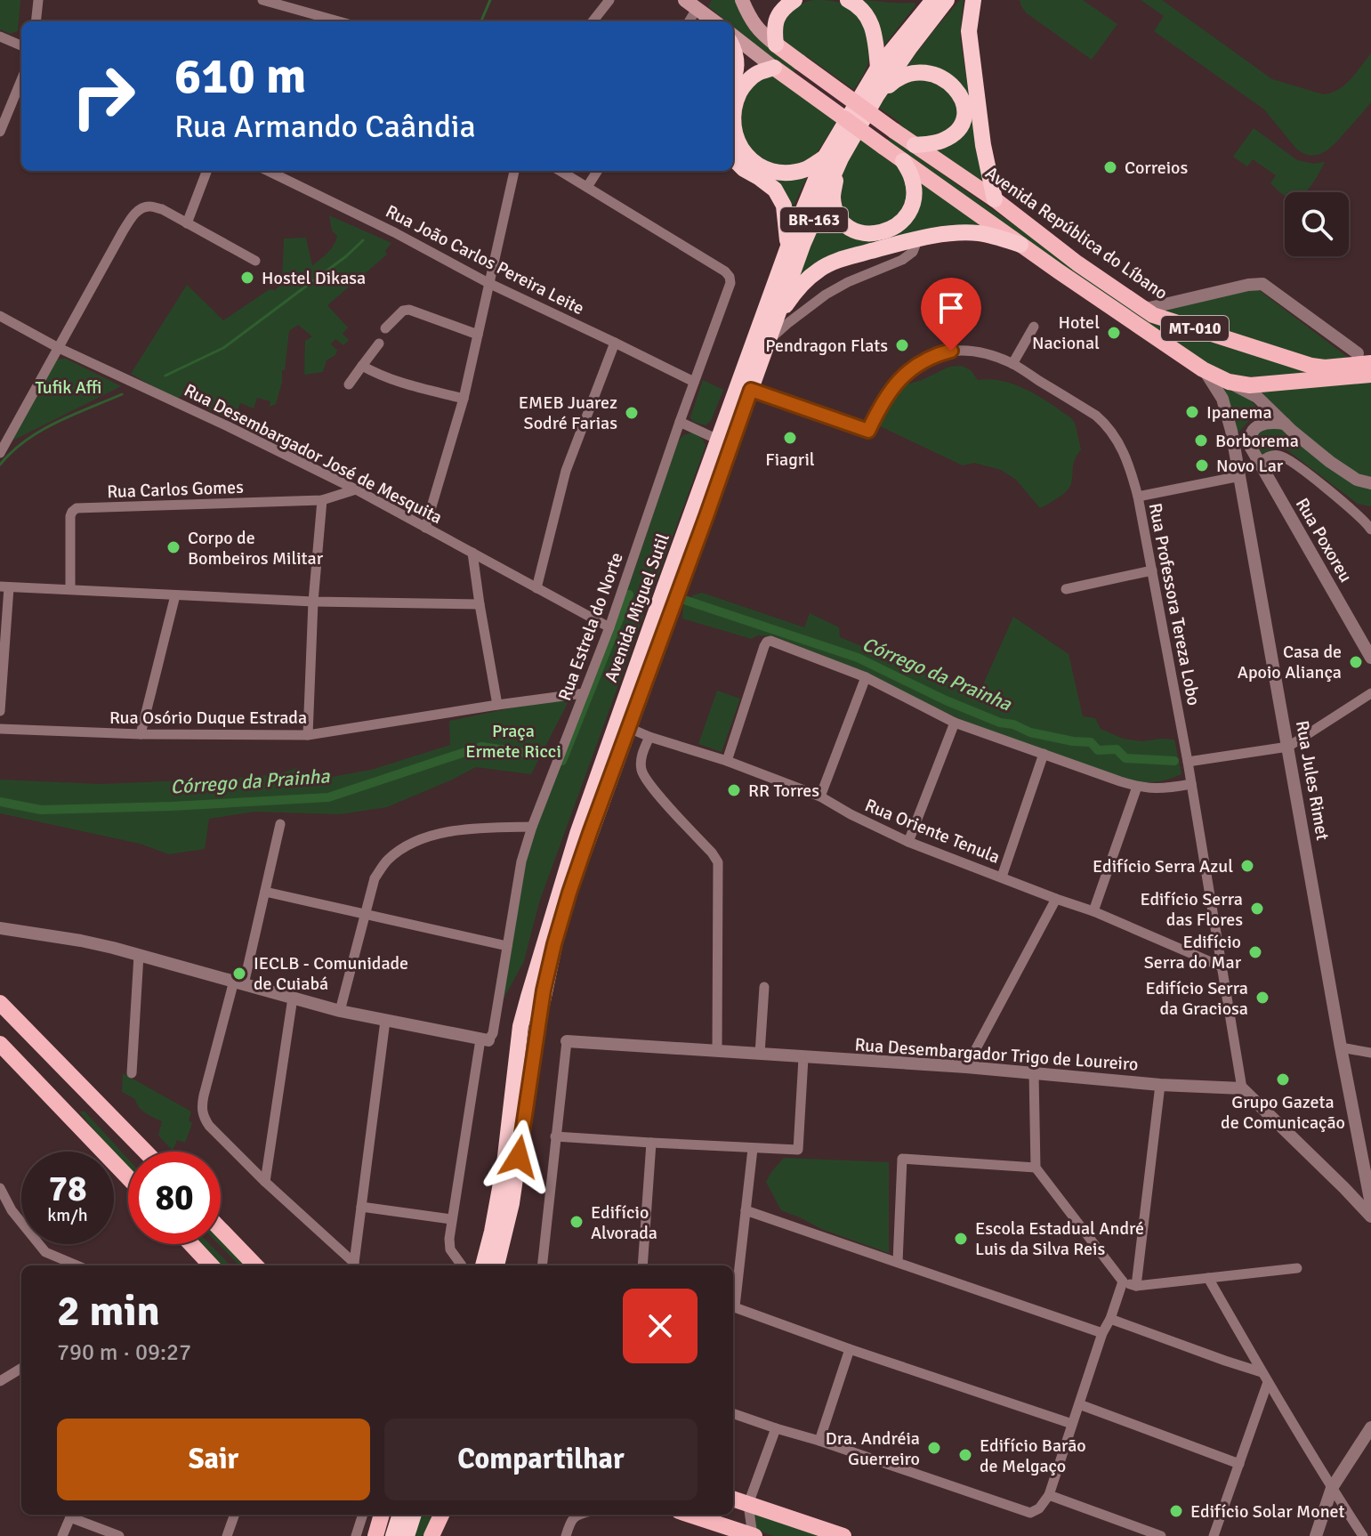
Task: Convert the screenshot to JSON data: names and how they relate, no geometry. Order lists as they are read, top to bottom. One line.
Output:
{"streets":{"highway":["BR-163","Avenida Miguel Sutil"],"main road":["Avenida República do Líbano","MT-010"],"street":["Rua João Carlos Pereira Leite","Rua Desembargador José de Mesquita","Rua Carlos Gomes","Rua Poxoreu","Rua Professora Tereza Lobo","Rua Estrela do Norte","Rua Osório Duque Estrada","Rua Jules Rimet","Rua Oriente Tenula","Rua Desembargador Trigo de Loureiro"]},"crossings":[["Avenida República do Líbano","MT-010"],["Rua João Carlos Pereira Leite","Rua Estrela do Norte"],["MT-010","Rua Jules Rimet"],["Rua Desembargador José de Mesquita","Rua Carlos Gomes"],["Rua Desembargador José de Mesquita","Rua Estrela do Norte"],["Rua Professora Tereza Lobo","Avenida Miguel Sutil"],["Rua Professora Tereza Lobo","Rua Oriente Tenula"],["Rua Professora Tereza Lobo","Rua Desembargador Trigo de Loureiro"],["Avenida Miguel Sutil","Rua Oriente Tenula"],["Rua Estrela do Norte","Rua Osório Duque Estrada"]],"water":["Córrego da Prainha"],"parks":["Tufik Affi","Praça Ermete Ricci"],"places":["Correios","Hostel Dikasa","Hotel Nacional","Pendragon Flats","Ipanema","EMEB Juarez Sodré Farias","Fiagril","Borborema","Novo Lar","Corpo de Bombeiros Militar","Casa de Apoio Aliança","RR Torres","Edifício Serra Azul","Edifício Serra das Flores","Edifício Serra do Mar","IECLB - Comunidade de Cuiabá","Edifício Serra da Graciosa","Grupo Gazeta de Comunicação","Edifício Alvorada","Escola Estadual André Luis da Silva Reis","Dra. Andréia Guerreiro","Edifício Barão de Melgaço","Edifício Solar Monet"],"page":{"turn":["610 m","Rua Armando Caândia"],"speed":"78 km/h","limit":"80","heading":["2 min","790 m · 09:27"],"buttons":["Sair","Compartilhar"]}}
